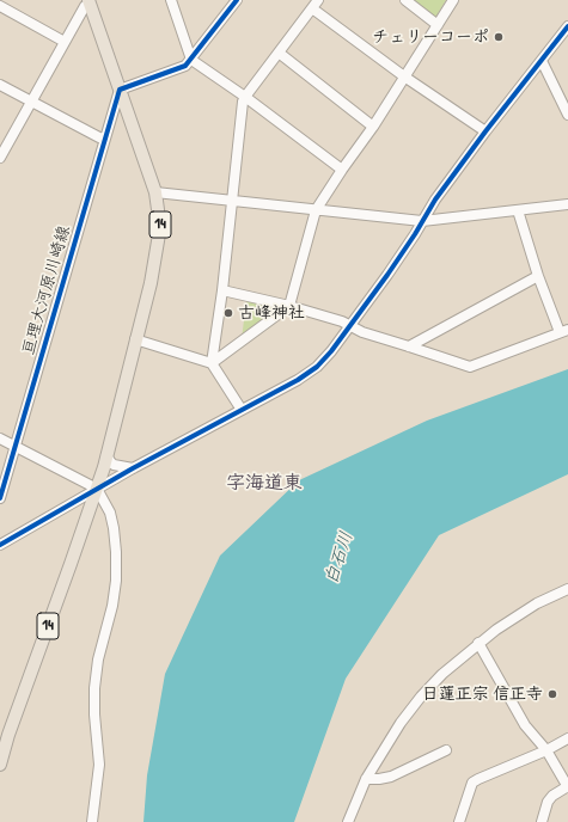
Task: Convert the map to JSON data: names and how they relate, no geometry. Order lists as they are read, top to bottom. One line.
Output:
{"streets":{"main road":["14"],"street":["亘理大河原川崎線"]},"crossings":[["14","亘理大河原川崎線"]],"districts":["字海道東"],"water":["白石川"],"places":["チェリーコーポ","古峰神社","日蓮正宗 信正寺"]}
